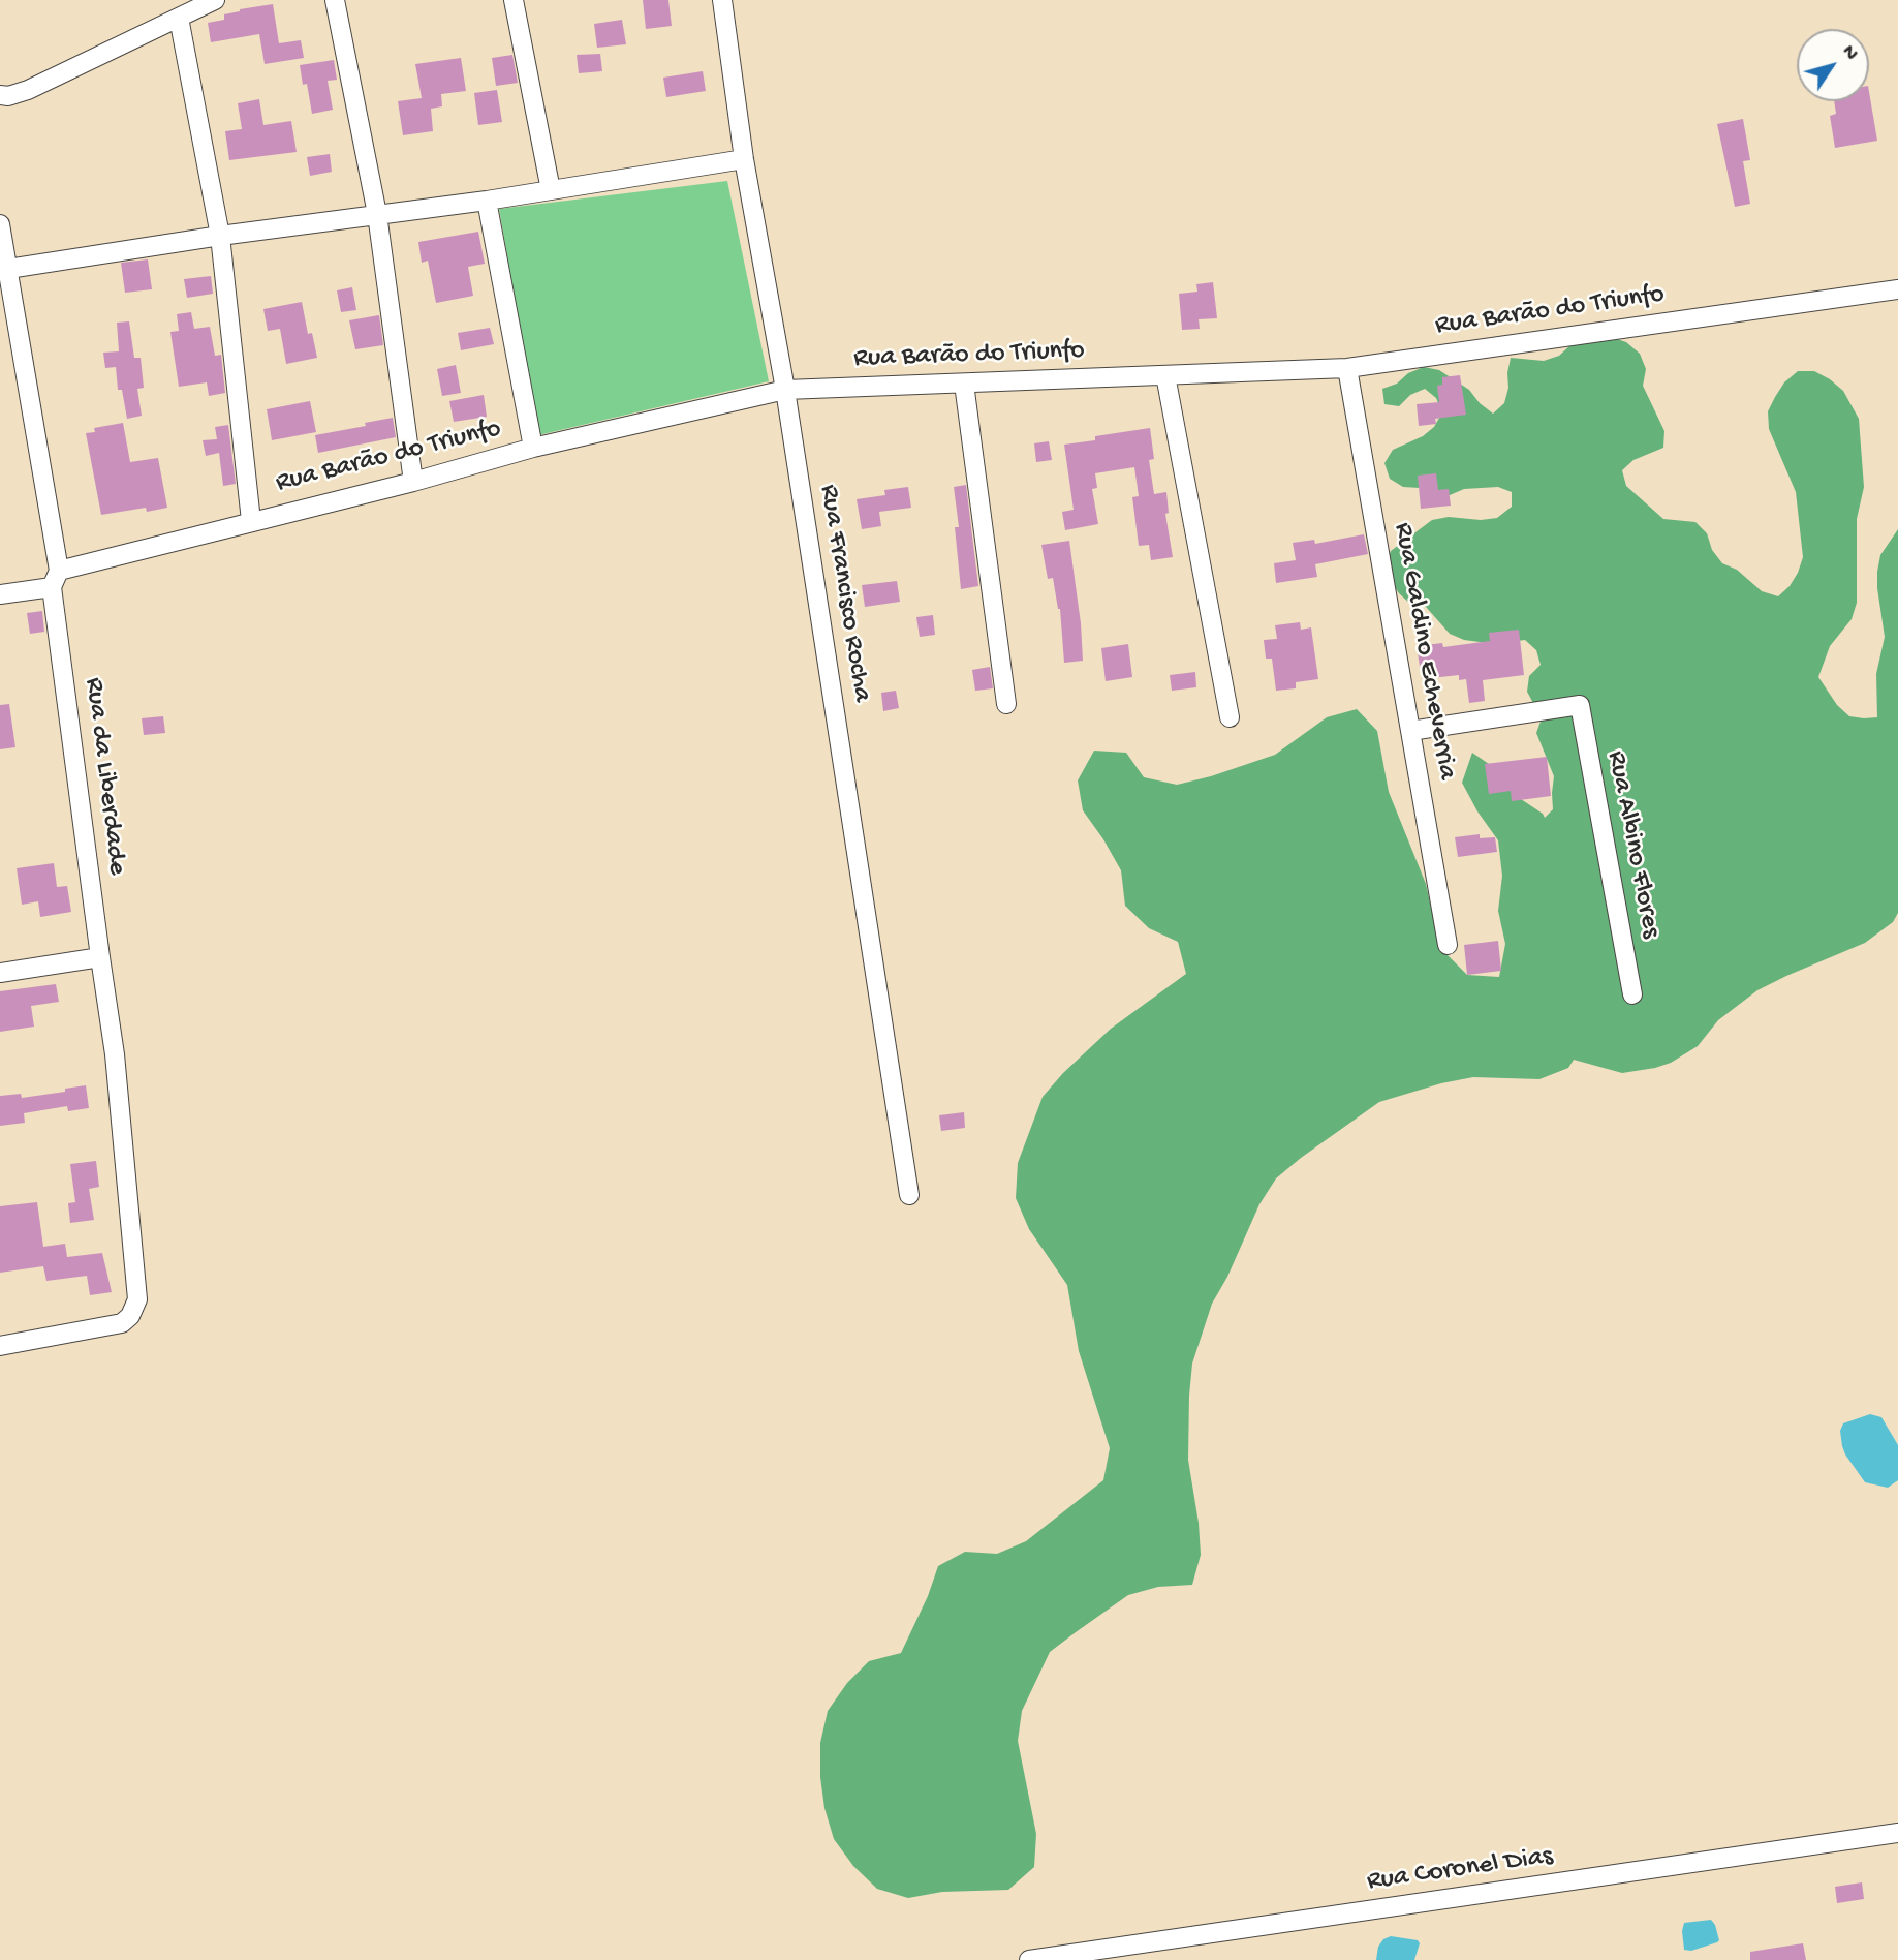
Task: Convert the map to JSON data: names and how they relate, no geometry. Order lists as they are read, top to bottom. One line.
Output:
{"streets":{"street":["Rua Barão do Triunfo","Rua Francisco Rocha","Rua Galdino Echeverria","Rua da Liberdade","Rua Albino Flores","Rua Coronel Dias"]},"crossings":[["Rua Barão do Triunfo","Rua Francisco Rocha"],["Rua Barão do Triunfo","Rua Galdino Echeverria"],["Rua Barão do Triunfo","Rua da Liberdade"],["Rua Galdino Echeverria","Rua Albino Flores"]],"north":"top right"}
